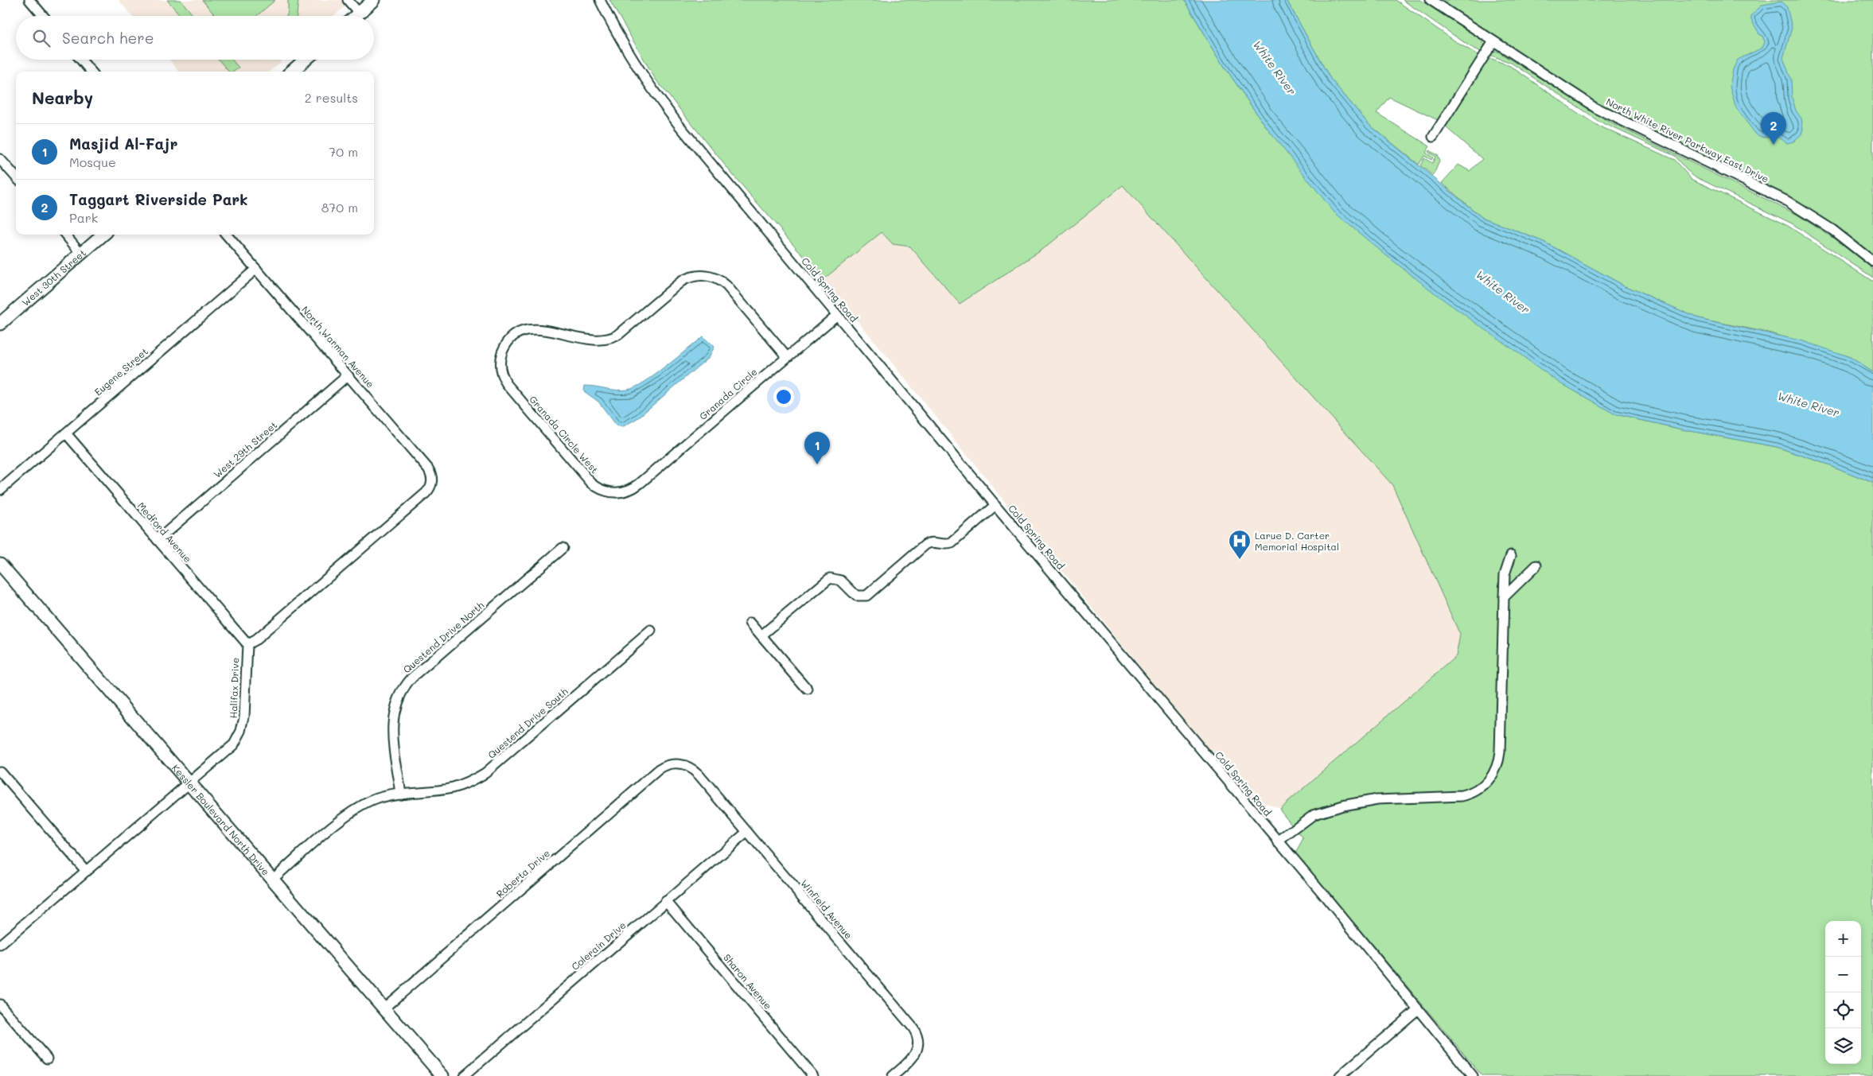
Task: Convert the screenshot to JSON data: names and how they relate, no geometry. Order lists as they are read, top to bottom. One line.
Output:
{"streets":{"main road":["West 30th Street","Kessler Boulevard North Drive"],"street":["North White River Parkway East Drive","Cold Spring Road","North Warman Avenue","Eugene Street","Granada Circle","Granada Circle West","West 29th Street","Medford Avenue","Questend Drive North","Halifax Drive","Questend Drive South","Roberta Drive","Winfield Avenue","Colerain Drive","Sharon Avenue"]},"crossings":[["Cold Spring Road","Granada Circle"],["North Warman Avenue","Eugene Street"],["North Warman Avenue","West 29th Street"],["North Warman Avenue","Medford Avenue"],["North Warman Avenue","Halifax Drive"],["Eugene Street","Medford Avenue"],["Granada Circle","Granada Circle West"],["West 29th Street","Medford Avenue"],["Medford Avenue","Halifax Drive"],["Questend Drive North","Questend Drive South"],["Halifax Drive","Kessler Boulevard North Drive"],["Questend Drive South","Kessler Boulevard North Drive"],["Kessler Boulevard North Drive","Roberta Drive"],["Roberta Drive","Winfield Avenue"],["Winfield Avenue","Colerain Drive"],["Colerain Drive","Sharon Avenue"]],"water":["White River"],"places":{"hospital":["Larue D. Carter Memorial Hospital"]},"page":{"search":"Search here","heading":["Nearby","2 results"],"pins":["2","1"],"list":[{"mark":"1","name":"Masjid Al-Fajr","note":"Mosque","value":"70 m"},{"mark":"2","name":"Taggart Riverside Park","note":"Park","value":"870 m"}],"map_buttons":["+","−"]}}
